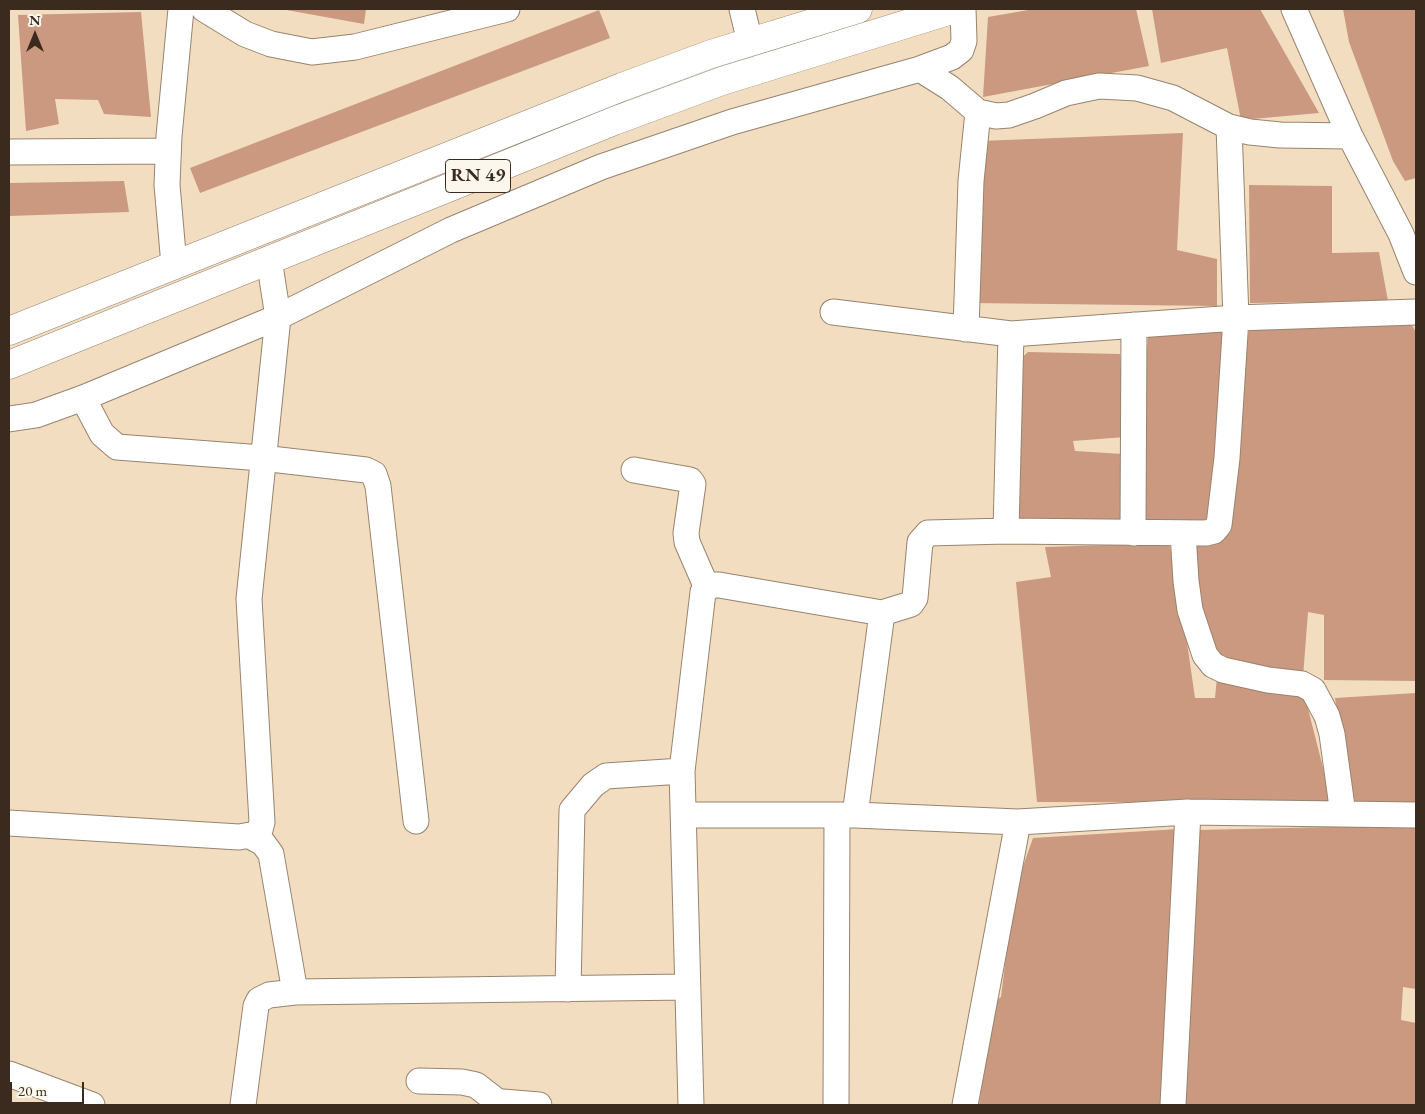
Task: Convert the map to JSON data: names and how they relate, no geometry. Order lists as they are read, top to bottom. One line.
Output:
{"streets":{"main road":["RN 49"]},"scale_bar":"20 m","north":"top"}
